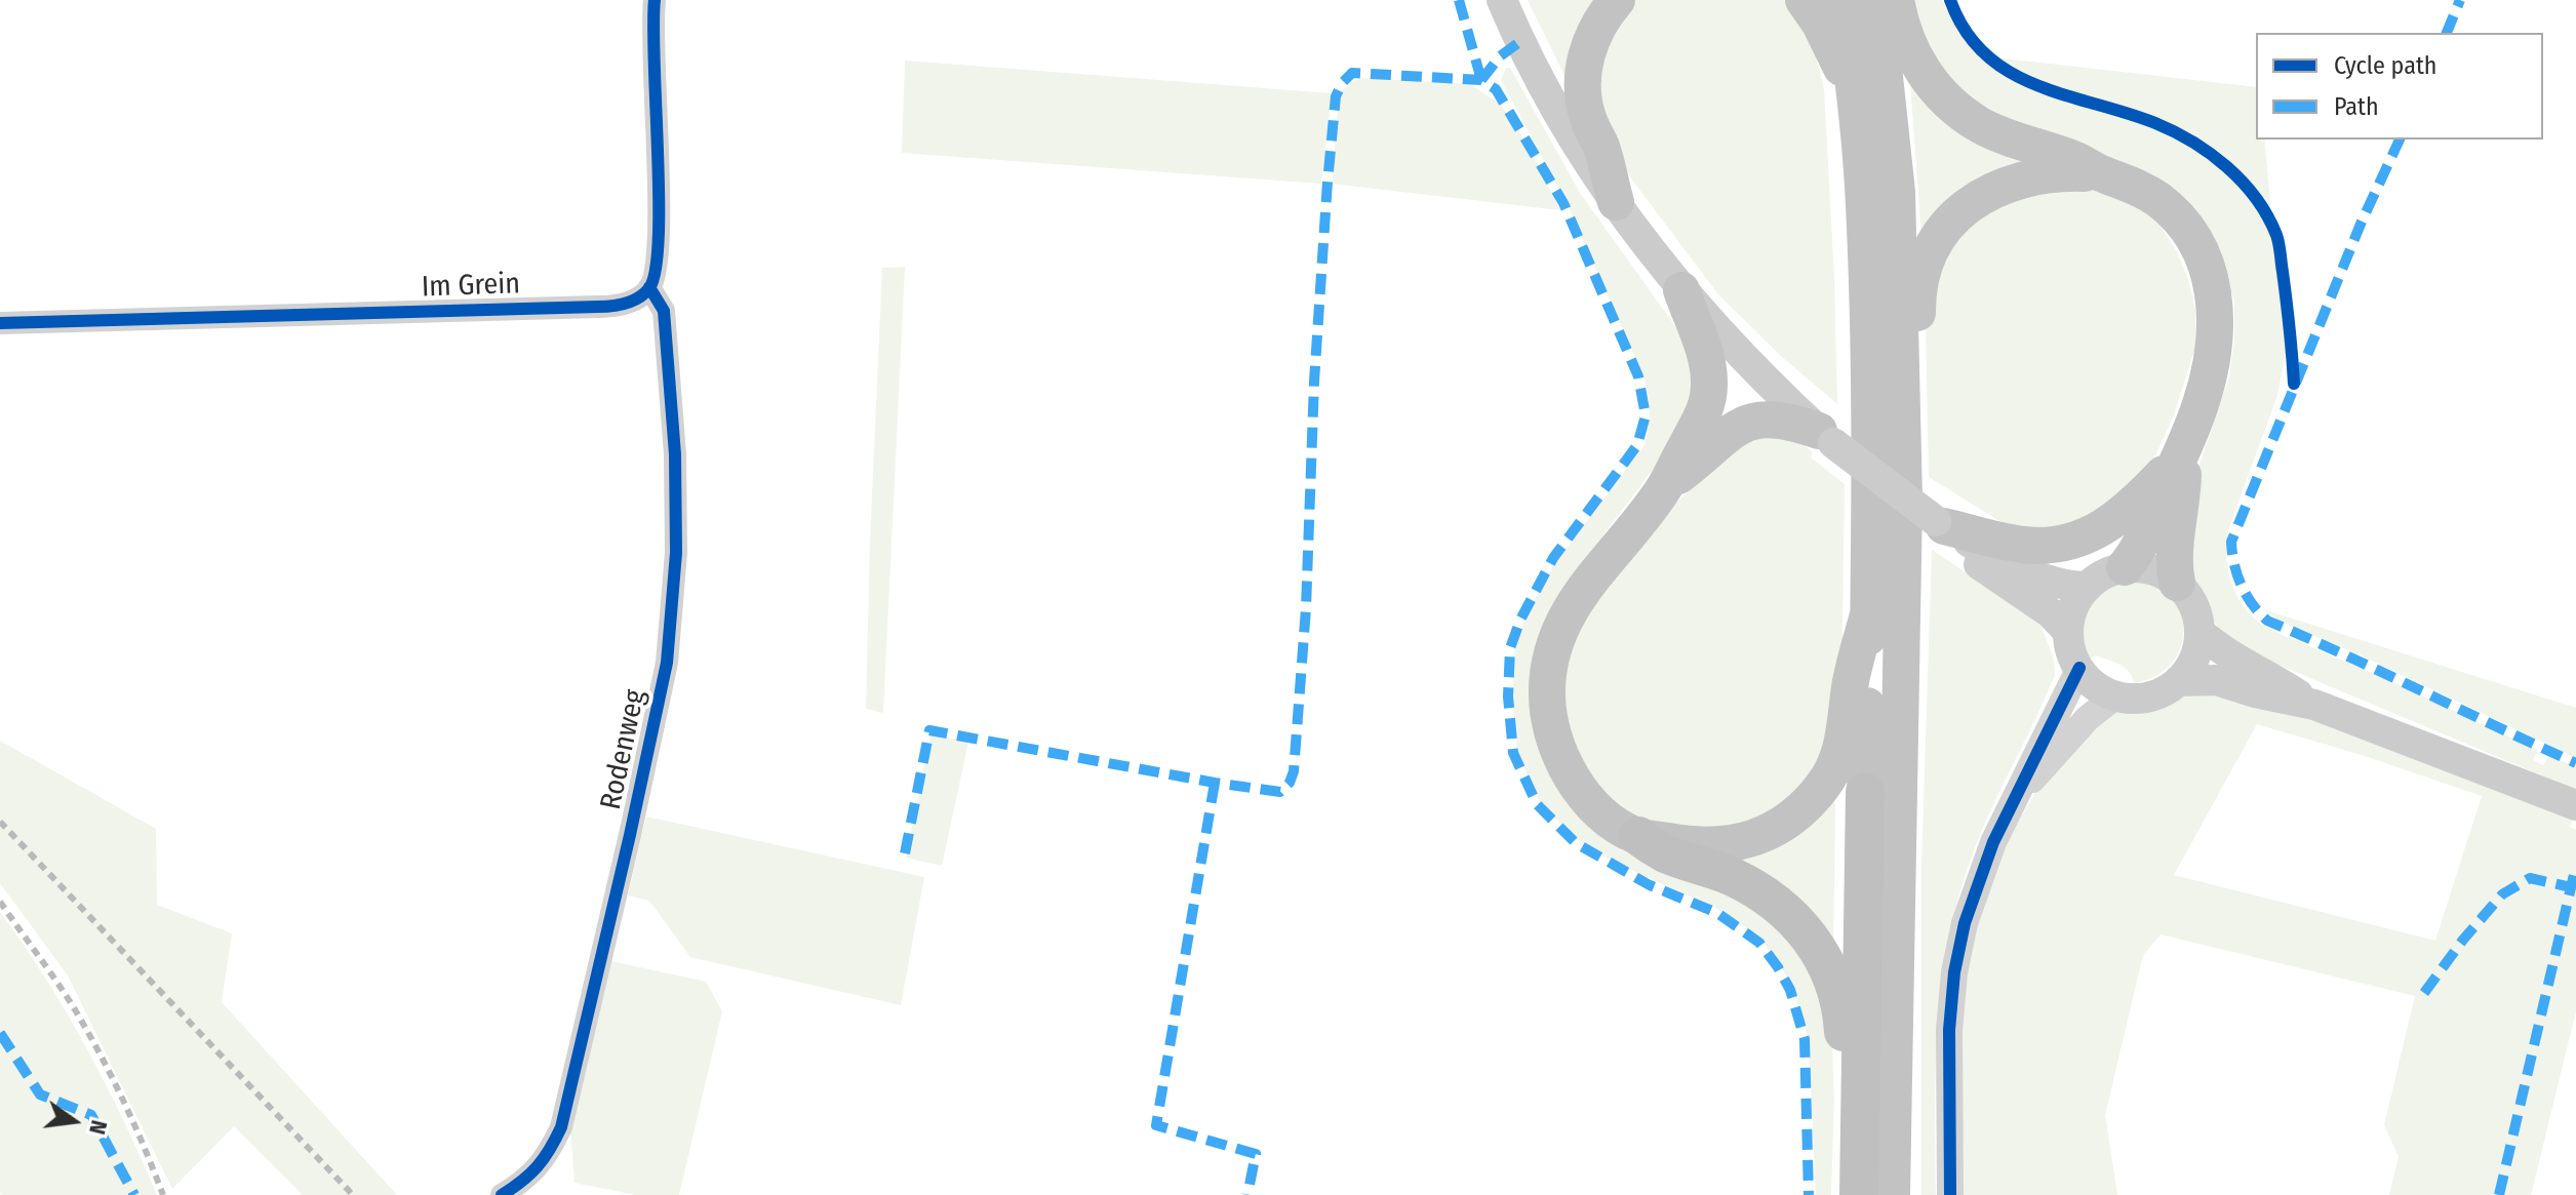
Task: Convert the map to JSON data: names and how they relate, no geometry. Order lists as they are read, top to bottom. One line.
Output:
{"streets":{"street":["Im Grein","Rodenweg"]},"crossings":[["Im Grein","Rodenweg"]],"legend":["Cycle path","Path"],"north":"right"}
